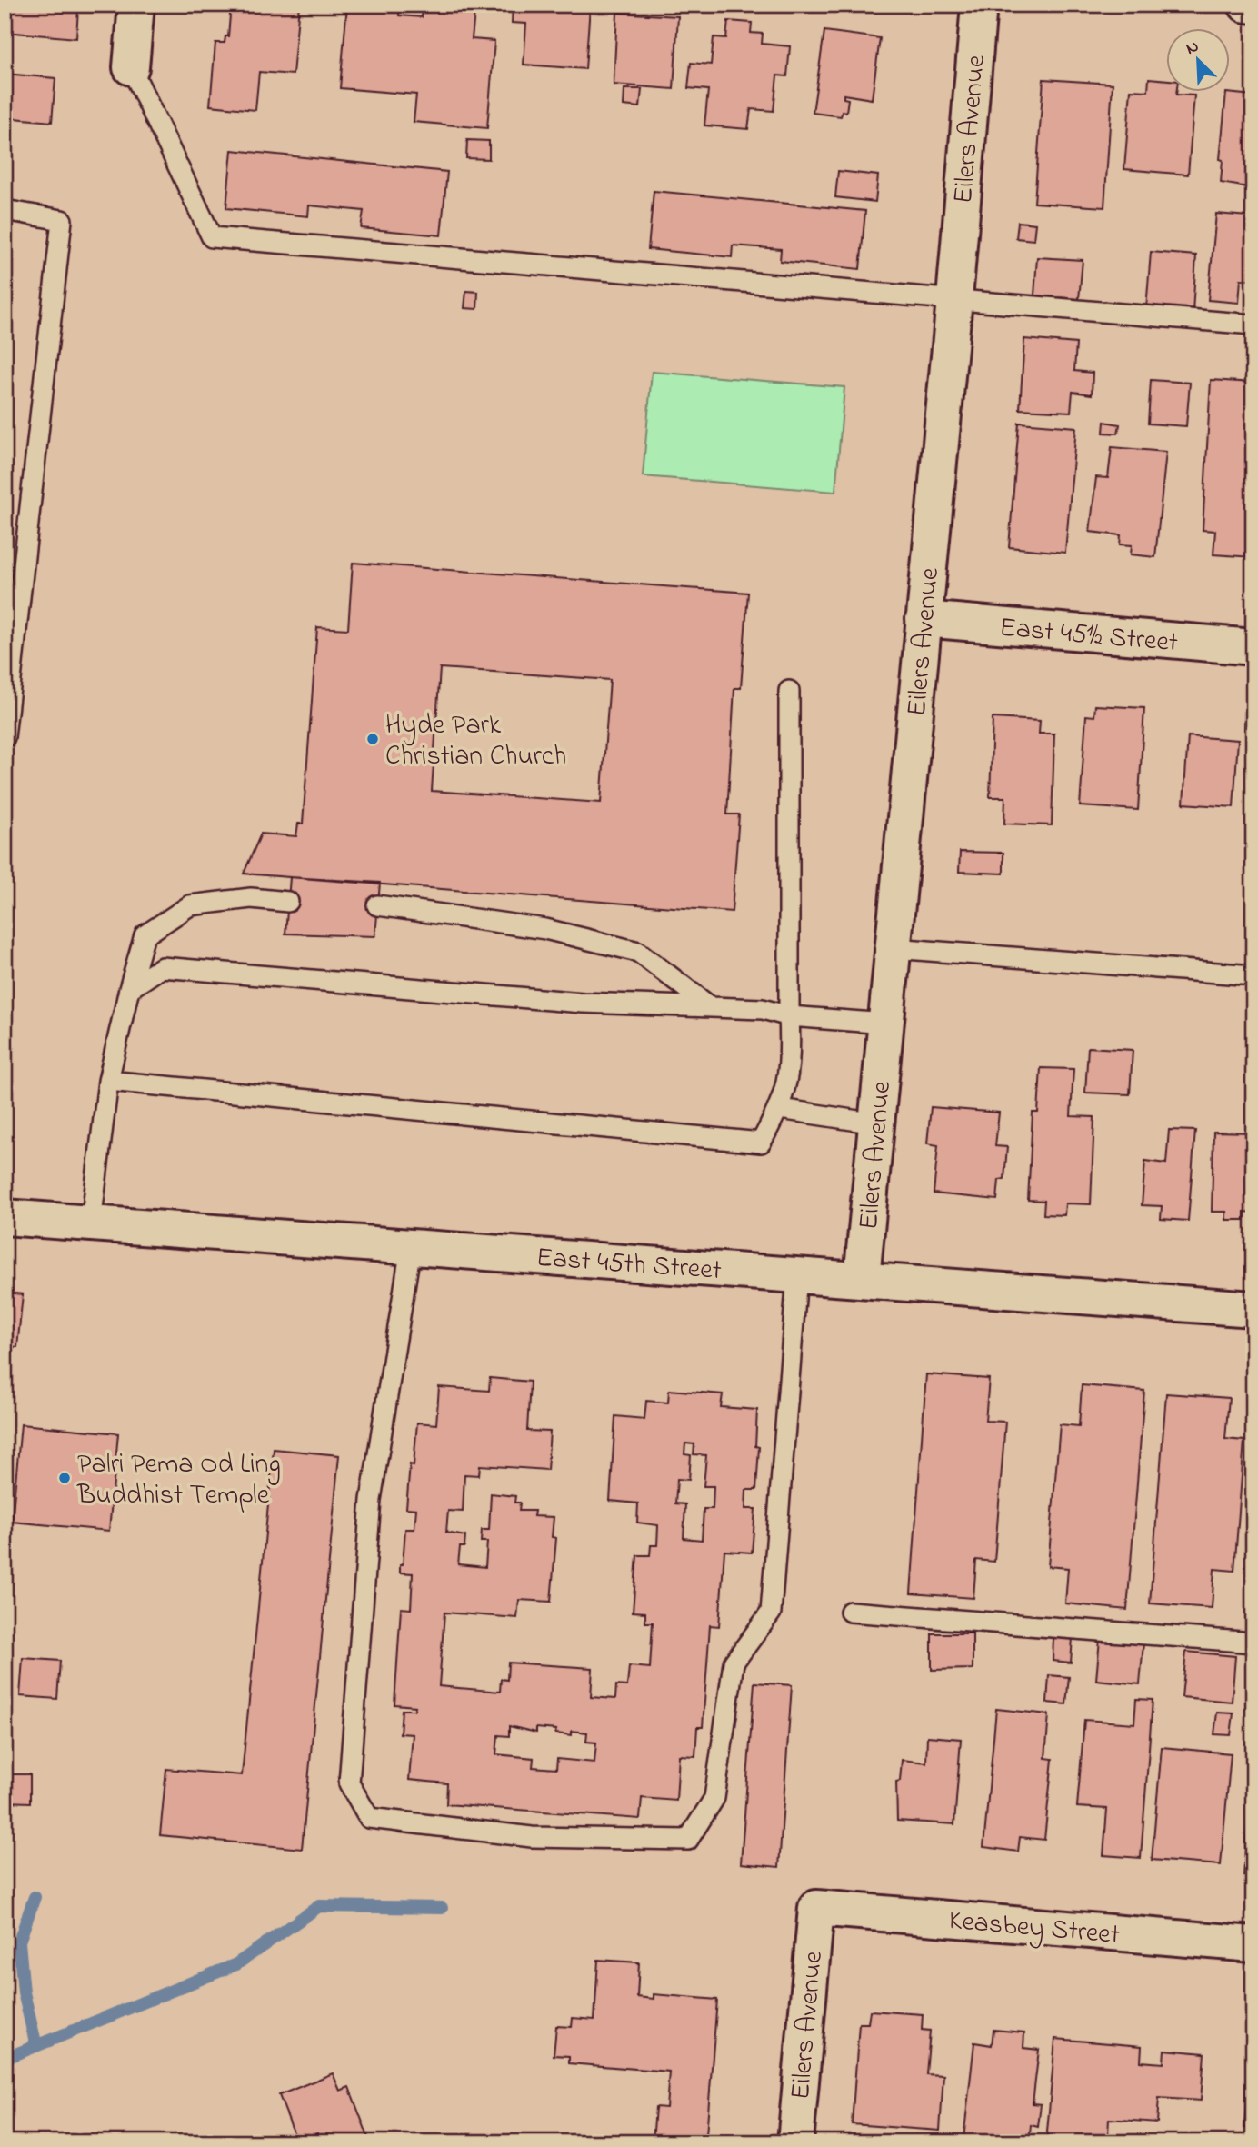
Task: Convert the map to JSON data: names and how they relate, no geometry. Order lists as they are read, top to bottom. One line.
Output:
{"streets":{"street":["Eilers Avenue","East 45½ Street","East 45th Street","Keasbey Street"]},"crossings":[["Eilers Avenue","East 45½ Street"],["Eilers Avenue","East 45th Street"],["Eilers Avenue","Keasbey Street"]],"places":["Hyde Park Christian Church","Palri Pema Od Ling Buddhist Temple"],"north":"top left"}
